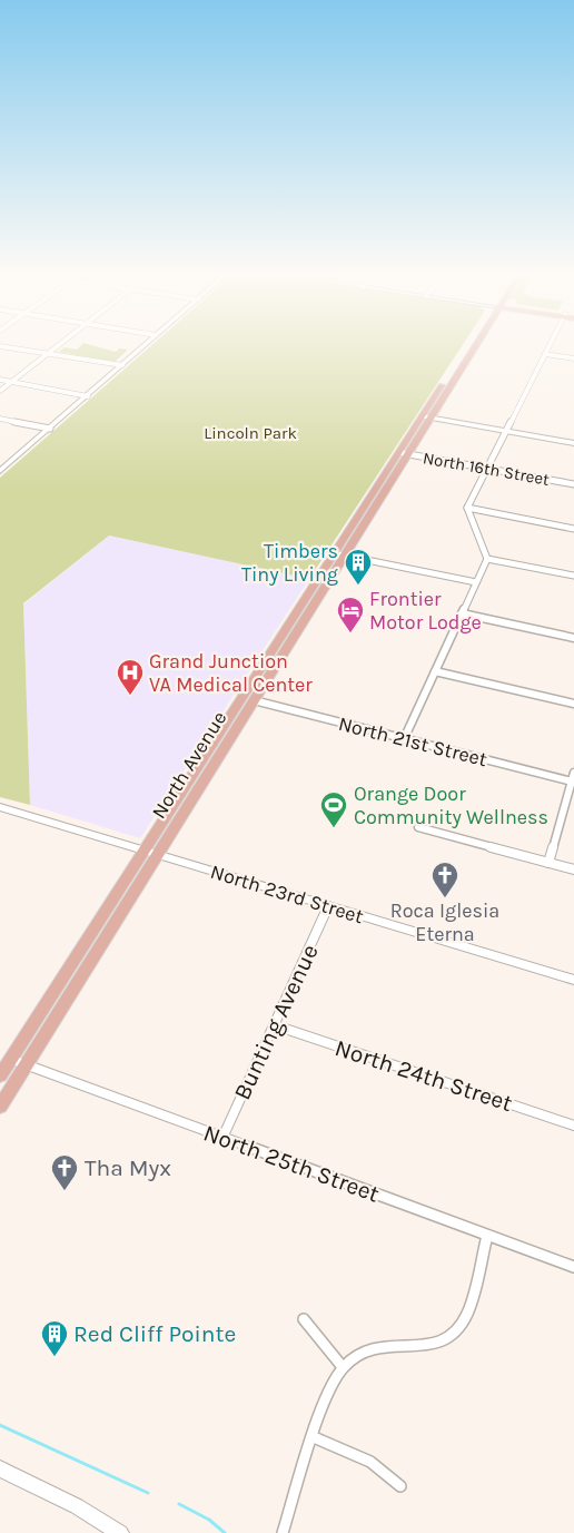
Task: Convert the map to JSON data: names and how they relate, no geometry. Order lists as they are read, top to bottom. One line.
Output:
{"streets":{"main road":["North Avenue"],"street":["North 16th Street","North 21st Street","North 23rd Street","Bunting Avenue","North 24th Street","North 25th Street"]},"crossings":[["North 16th Street","North Avenue"],["North 21st Street","North Avenue"],["North Avenue","North 23rd Street"],["North Avenue","North 25th Street"],["North 23rd Street","Bunting Avenue"],["Bunting Avenue","North 24th Street"],["Bunting Avenue","North 25th Street"]],"parks":["Lincoln Park"],"places":{"building":["Timbers Tiny Living","Red Cliff Pointe"],"hotel":["Frontier Motor Lodge"],"hospital":["Grand Junction VA Medical Center"],"sports":["Orange Door Community Wellness"],"church":["Roca Iglesia Eterna","Tha Myx"]}}
